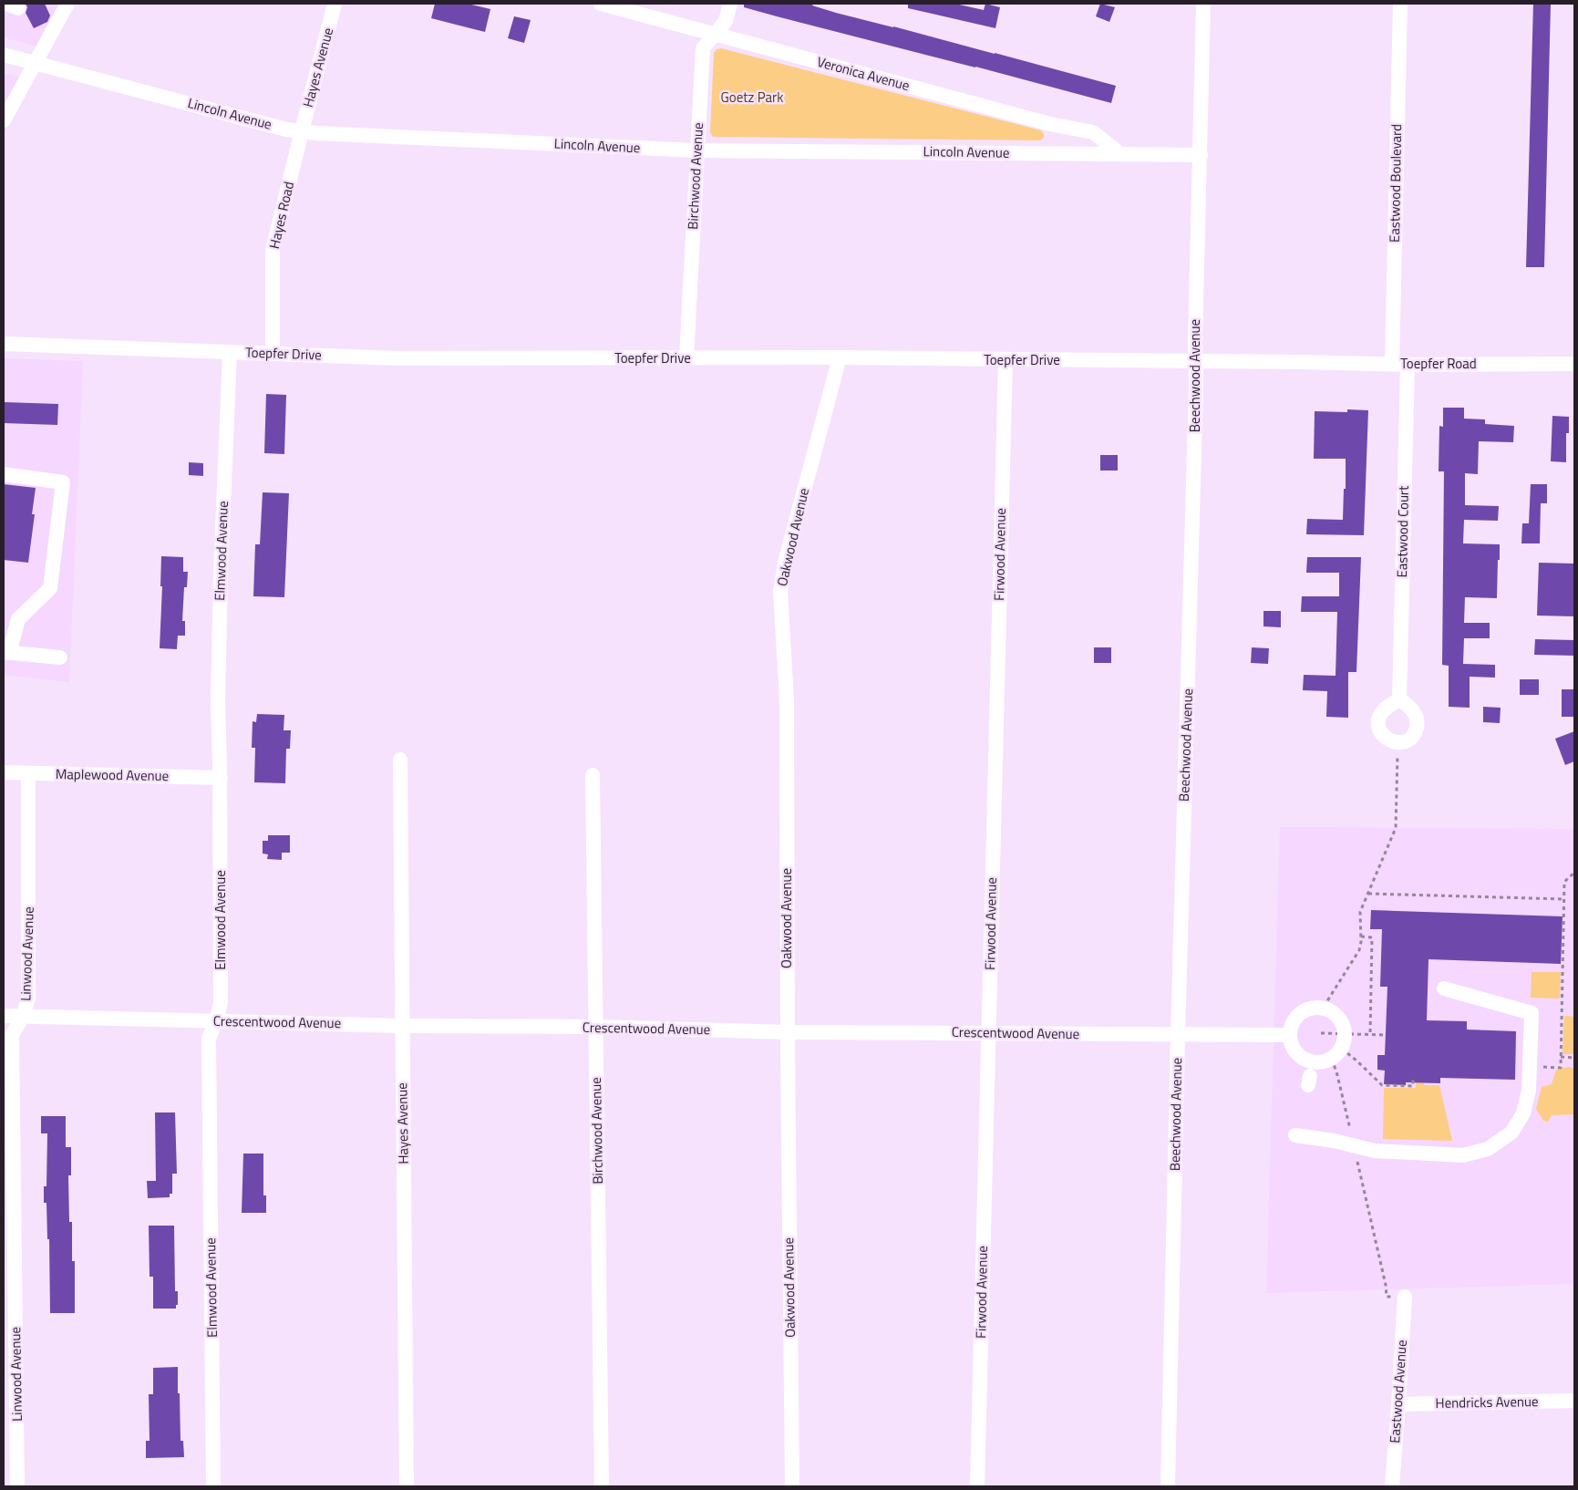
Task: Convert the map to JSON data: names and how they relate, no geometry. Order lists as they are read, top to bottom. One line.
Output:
{"streets":{"street":["Hayes Avenue","Veronica Avenue","Lincoln Avenue","Birchwood Avenue","Eastwood Boulevard","Hayes Road","Toepfer Drive","Toepfer Road","Beechwood Avenue","Eastwood Court","Oakwood Avenue","Elmwood Avenue","Firwood Avenue","Maplewood Avenue","Linwood Avenue","Crescentwood Avenue","Eastwood Avenue","Hendricks Avenue"]},"crossings":[["Hayes Avenue","Lincoln Avenue"],["Hayes Avenue","Hayes Road"],["Hayes Avenue","Crescentwood Avenue"],["Veronica Avenue","Lincoln Avenue"],["Veronica Avenue","Birchwood Avenue"],["Lincoln Avenue","Birchwood Avenue"],["Lincoln Avenue","Hayes Road"],["Lincoln Avenue","Beechwood Avenue"],["Birchwood Avenue","Toepfer Drive"],["Birchwood Avenue","Crescentwood Avenue"],["Eastwood Boulevard","Toepfer Road"],["Hayes Road","Toepfer Drive"],["Toepfer Drive","Toepfer Road"],["Toepfer Drive","Beechwood Avenue"],["Toepfer Drive","Oakwood Avenue"],["Toepfer Drive","Elmwood Avenue"],["Toepfer Drive","Firwood Avenue"],["Toepfer Road","Eastwood Court"],["Beechwood Avenue","Crescentwood Avenue"],["Oakwood Avenue","Crescentwood Avenue"],["Elmwood Avenue","Maplewood Avenue"],["Elmwood Avenue","Crescentwood Avenue"],["Firwood Avenue","Crescentwood Avenue"],["Maplewood Avenue","Linwood Avenue"],["Linwood Avenue","Crescentwood Avenue"],["Eastwood Avenue","Hendricks Avenue"]],"parks":["Goetz Park"]}
